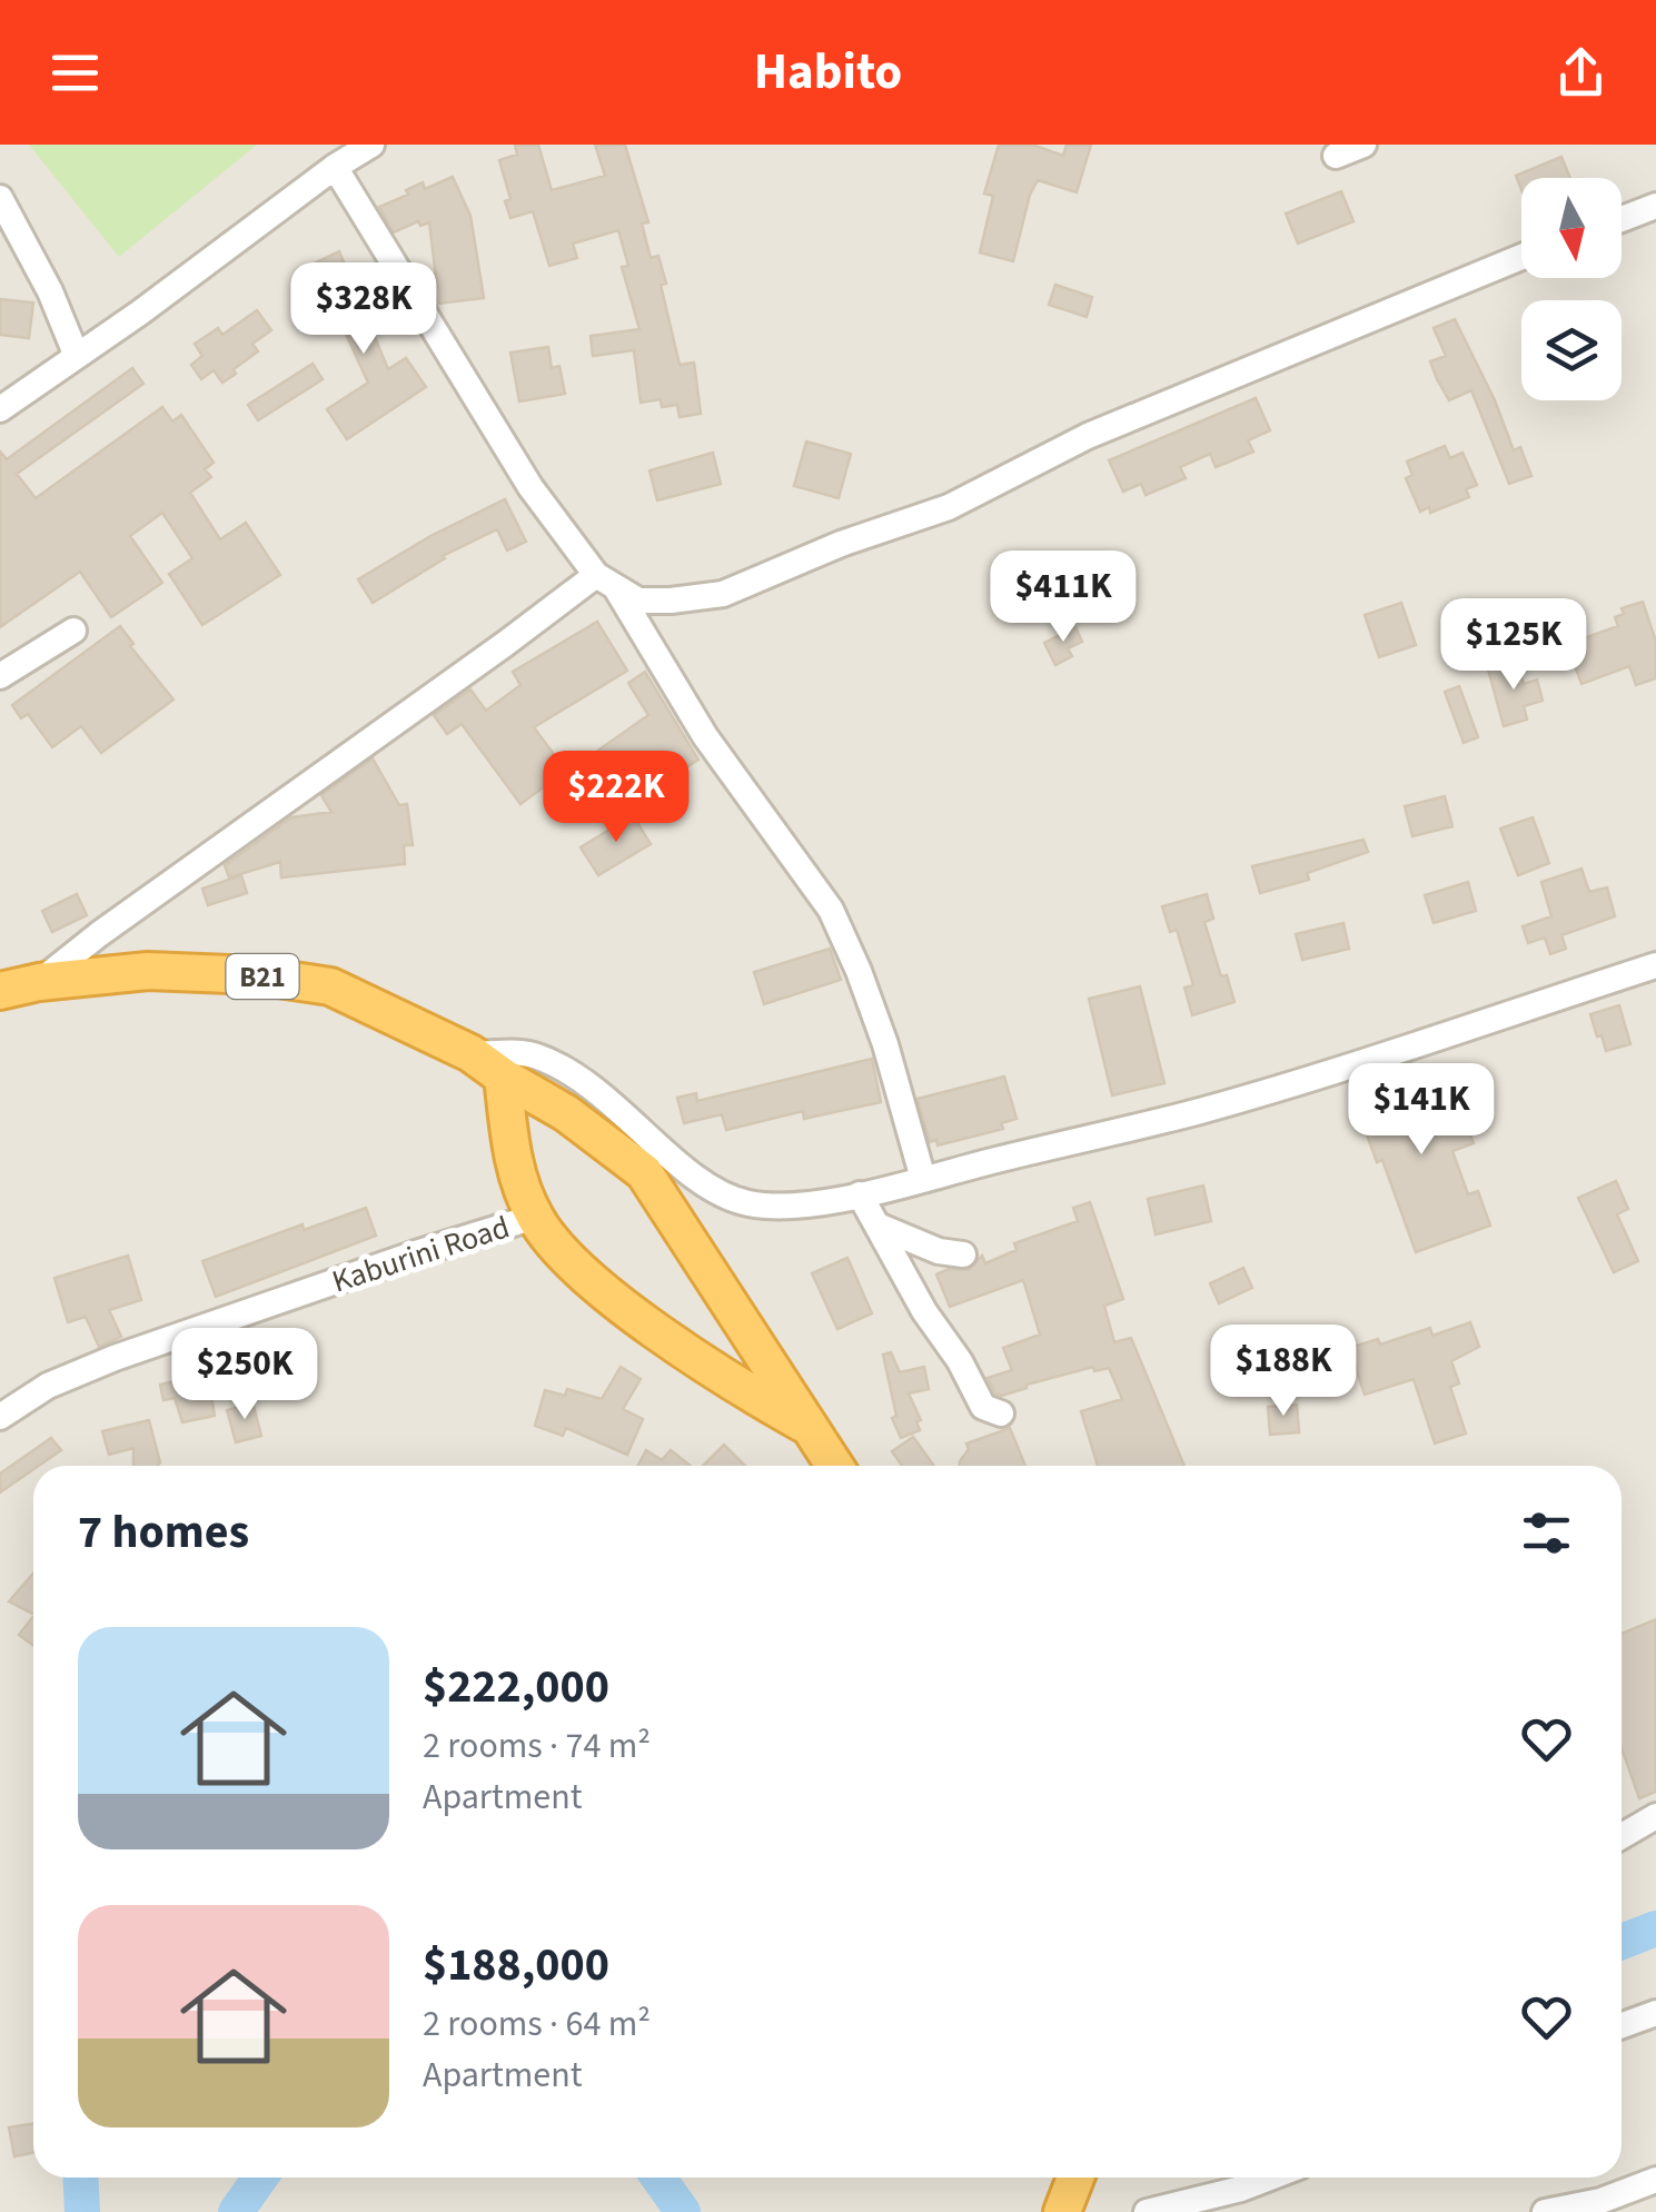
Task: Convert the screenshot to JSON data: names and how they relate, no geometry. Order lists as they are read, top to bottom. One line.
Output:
{"streets":{"highway":["B21"],"street":["Kaburini Road"]},"crossings":[["B21","Kaburini Road"]],"north":"bottom","page":{"header":"Habito","price":["$328K","$411K","$125K","$222K","$141K","$188K","$250K"],"heading":"7 homes","list":[{"name":"$222,000","note":"2 rooms · 74 m² · Apartment"},{"name":"$188,000","note":"2 rooms · 64 m² · Apartment"}]}}
